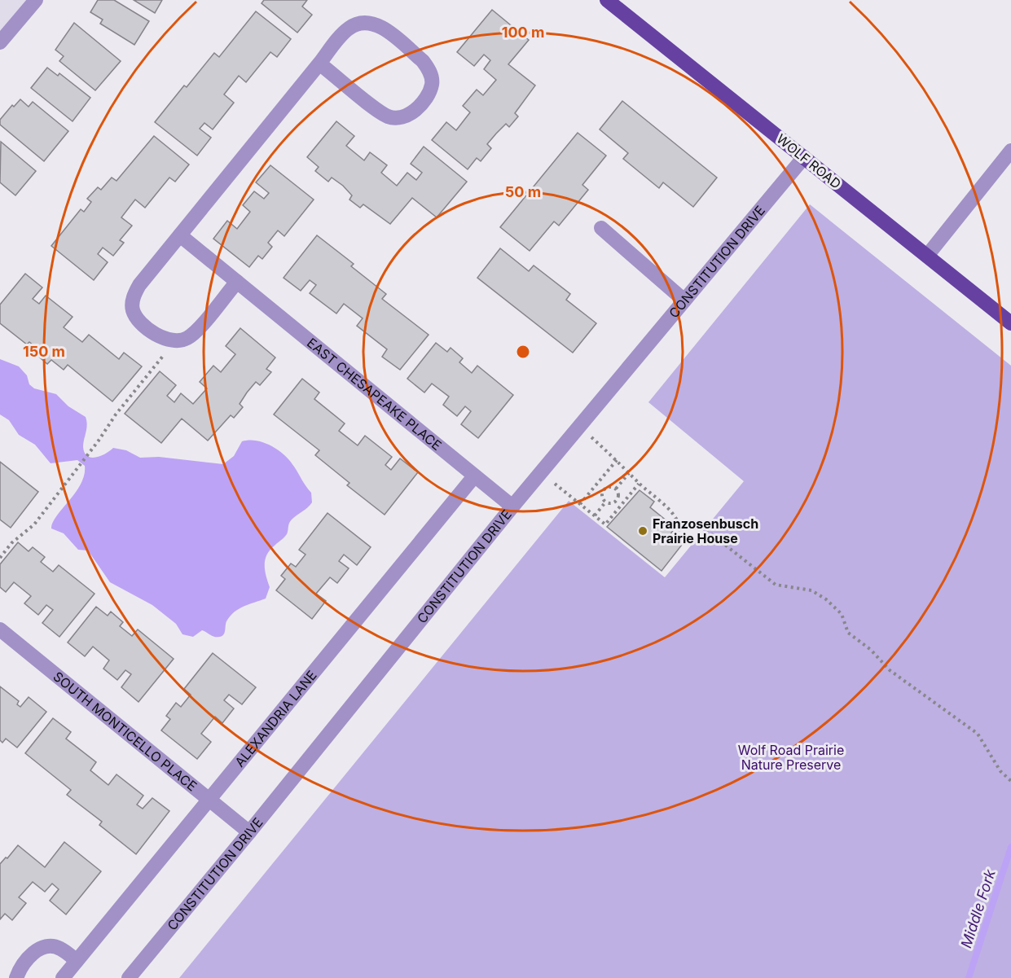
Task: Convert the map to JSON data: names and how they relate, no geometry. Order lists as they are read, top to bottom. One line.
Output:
{"streets":{"main road":["WOLF ROAD"],"street":["CONSTITUTION DRIVE","EAST CHESAPEAKE PLACE","ALEXANDRIA LANE","SOUTH MONTICELLO PLACE"]},"crossings":[["WOLF ROAD","CONSTITUTION DRIVE"],["CONSTITUTION DRIVE","EAST CHESAPEAKE PLACE"],["CONSTITUTION DRIVE","SOUTH MONTICELLO PLACE"],["EAST CHESAPEAKE PLACE","ALEXANDRIA LANE"],["ALEXANDRIA LANE","SOUTH MONTICELLO PLACE"]],"water":["Middle Fork"],"parks":["Wolf Road Prairie Nature Preserve"],"places":["Franzosenbusch Prairie House"],"rings":["100 m","50 m","150 m"]}
